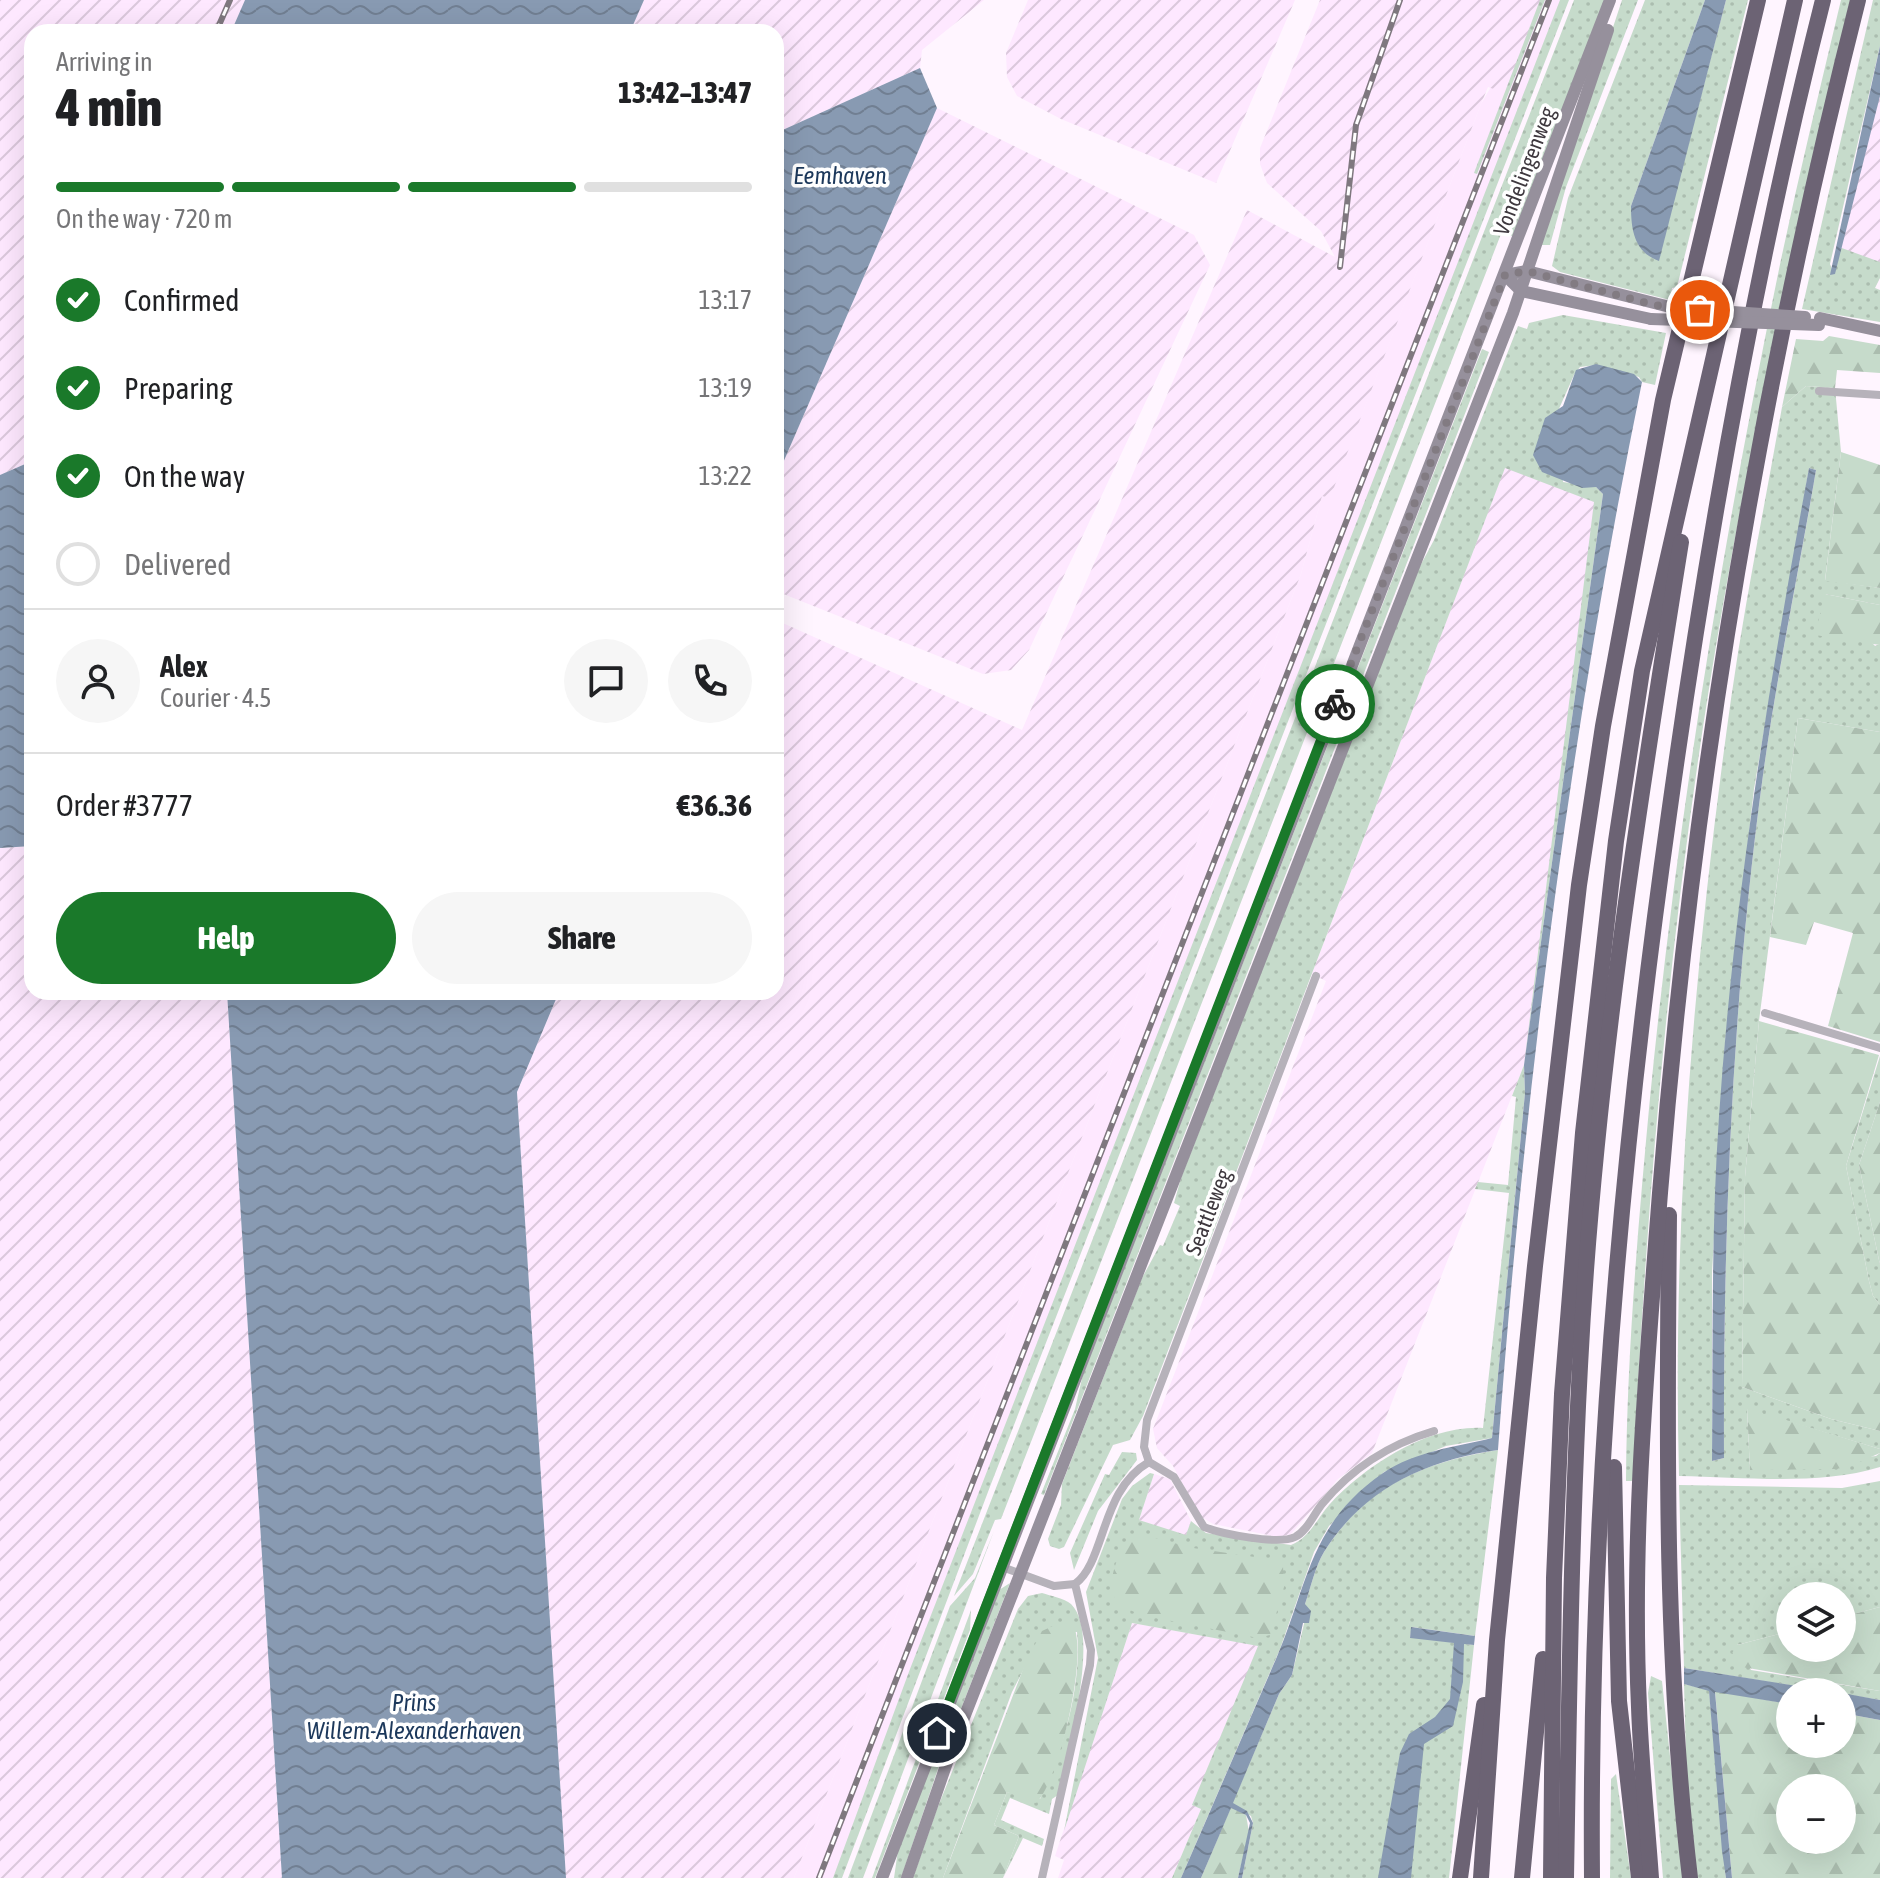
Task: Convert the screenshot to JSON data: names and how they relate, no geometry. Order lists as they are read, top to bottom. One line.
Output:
{"streets":{"main road":["Vondelingenweg"],"street":["Seattleweg"]},"water":["Eemhaven","Prins Willem-Alexanderhaven"],"page":{"heading":["4 min","Arriving in","13:42–13:47"],"panel":["Alex","Courier · 4.5","Order #3777","€36.36"],"bar":"On the way · 720 m","list":[["Confirmed","13:17"],["Preparing","13:19"],["On the way","13:22"],"Delivered"],"buttons":["Help","Share"],"map_buttons":["+","−"]}}
